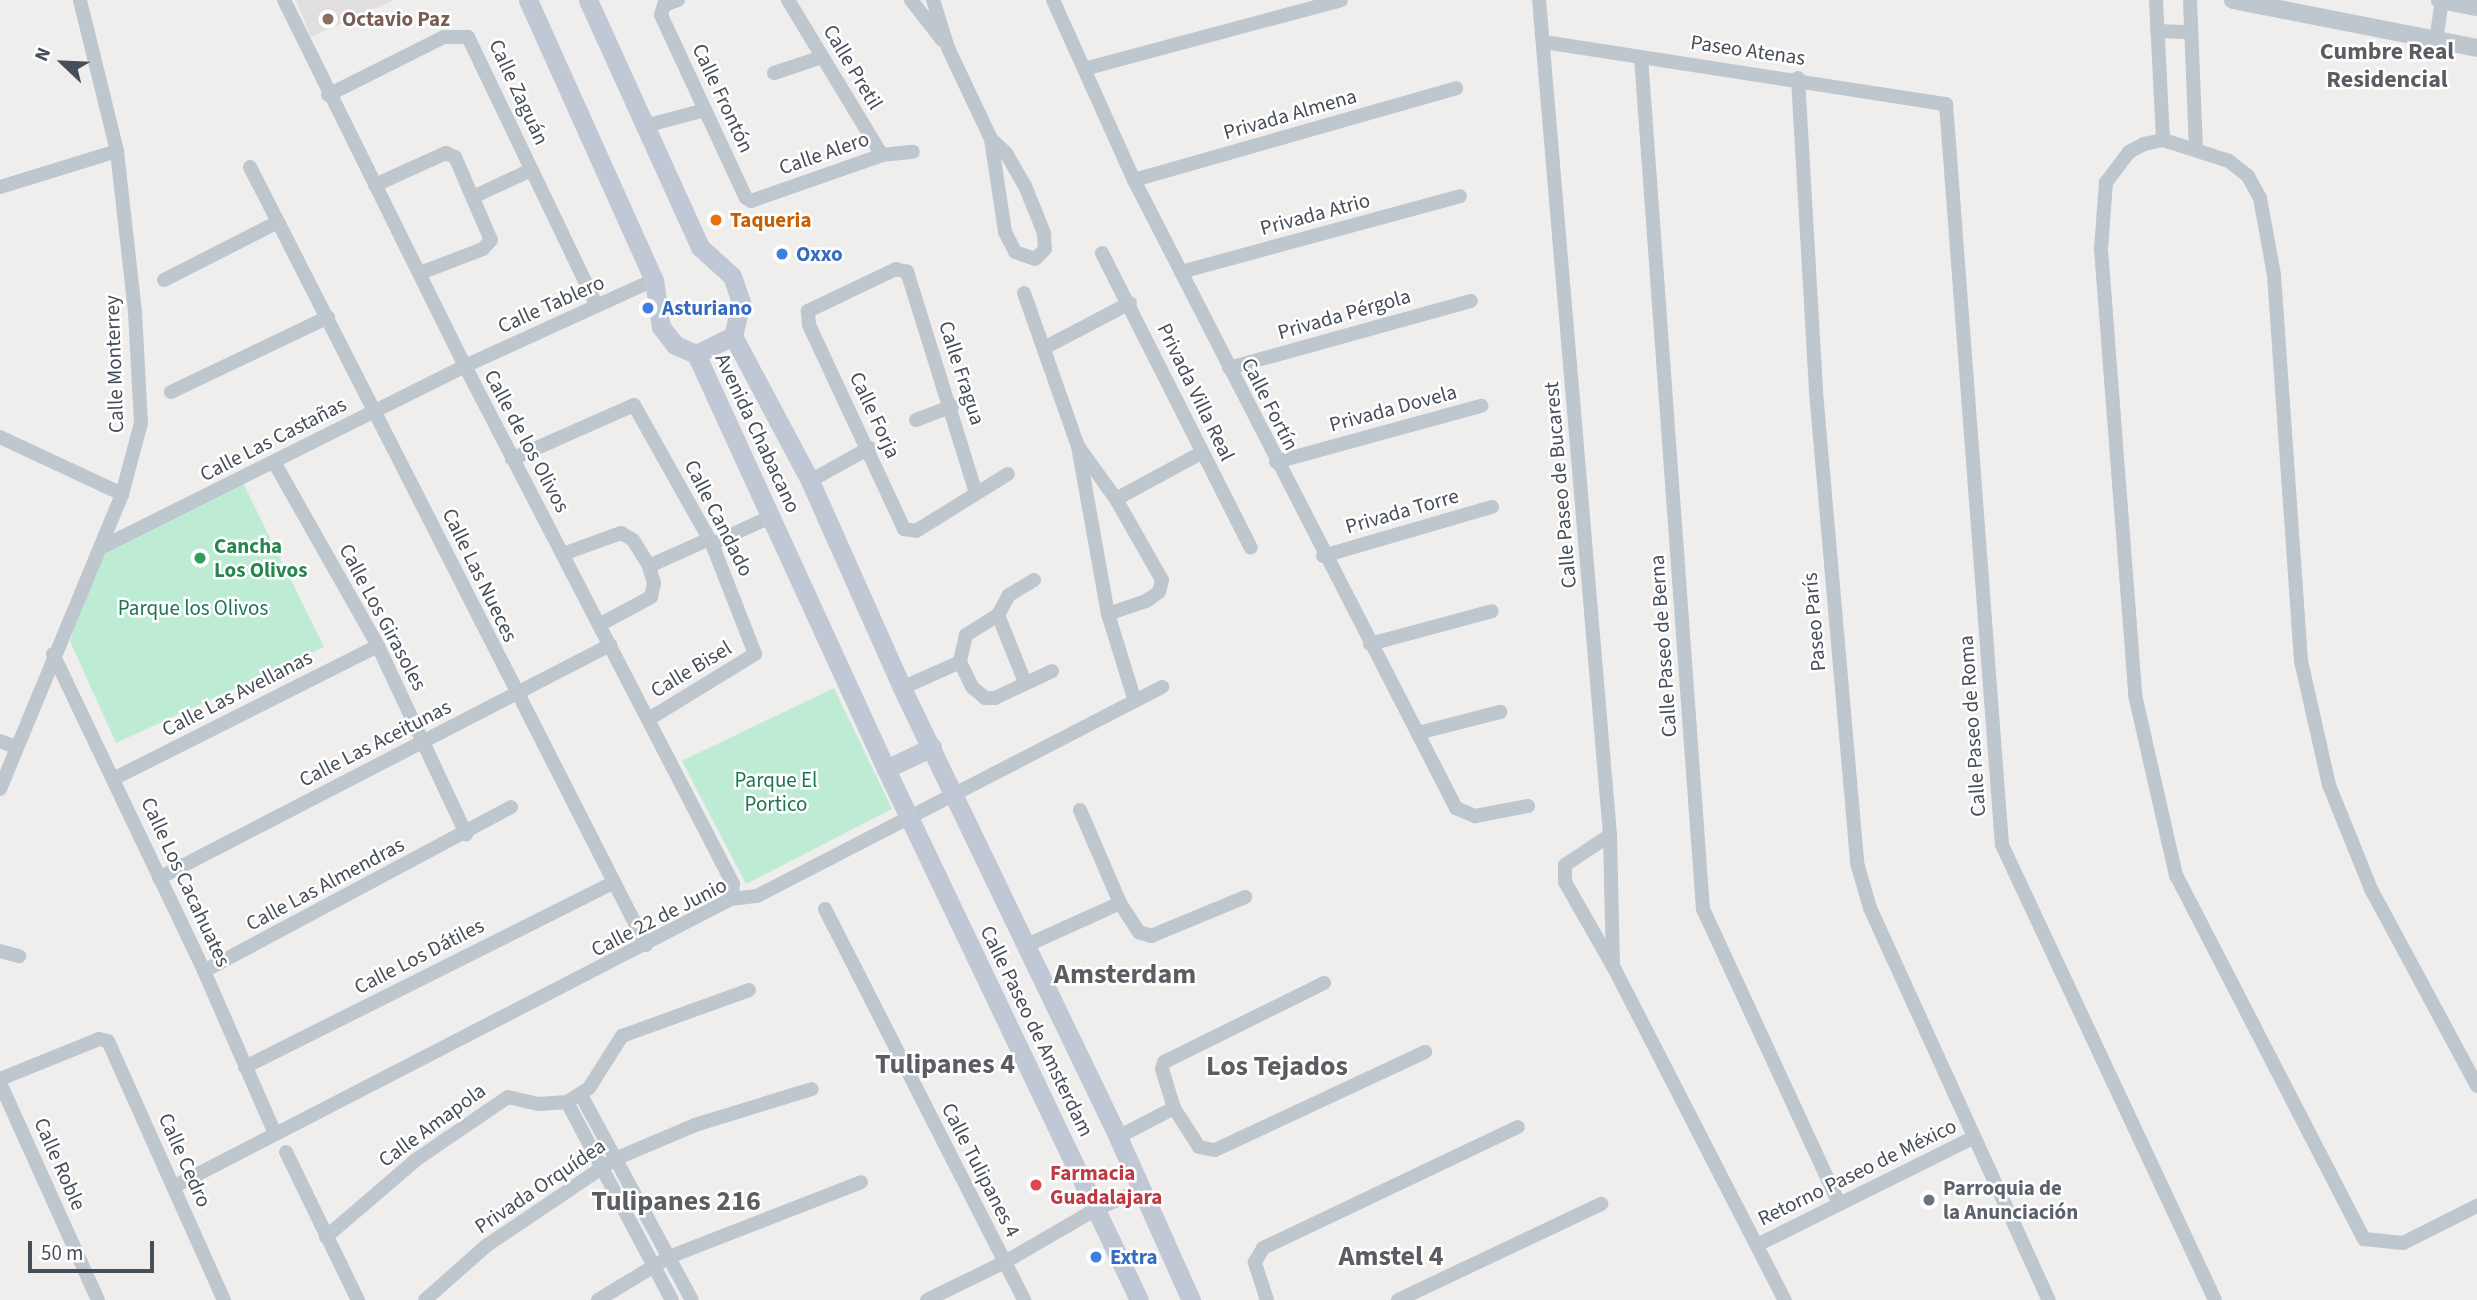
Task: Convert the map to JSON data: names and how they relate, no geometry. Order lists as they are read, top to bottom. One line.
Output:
{"streets":{"main road":["Avenida Chabacano","Calle Paseo de Amsterdam"],"street":["Paseo Atenas","Calle Pretil","Calle Zaguán","Calle Frontón","Privada Almena","Calle Alero","Privada Atrio","Calle Tablero","Privada Pérgola","Calle Monterrey","Calle Fragua","Privada Villa Real","Calle Fortín","Privada Dovela","Calle Forja","Calle Las Castañas","Calle de los Olivos","Calle Paseo de Bucarest","Privada Torre","Calle Candado","Calle Las Nueces","Calle Los Girasoles","Paseo París","Calle Paseo de Berna","Calle Bisel","Calle Las Avellanas","Calle Paseo de Roma","Calle Las Aceitunas","Calle Los Cacahuates","Calle Las Almendras","Calle 22 de Junio","Calle Los Dátiles","Calle Amapola","Calle Cedro","Calle Roble","Calle Tulipanes 4","Retorno Paseo de México","Privada Orquídea"]},"crossings":[["Paseo Atenas","Calle Paseo de Bucarest"],["Paseo Atenas","Paseo París"],["Paseo Atenas","Calle Paseo de Berna"],["Paseo Atenas","Calle Paseo de Roma"],["Calle Pretil","Calle Alero"],["Calle Zaguán","Calle Tablero"],["Calle Zaguán","Calle de los Olivos"],["Calle Frontón","Calle Alero"],["Privada Almena","Calle Fortín"],["Privada Atrio","Calle Fortín"],["Calle Tablero","Avenida Chabacano"],["Calle Tablero","Calle Las Castañas"],["Calle Tablero","Calle de los Olivos"],["Privada Pérgola","Calle Fortín"],["Calle Monterrey","Calle Las Castañas"],["Calle Monterrey","Calle Los Cacahuates"],["Calle Fragua","Calle Forja"],["Calle Fortín","Privada Dovela"],["Calle Fortín","Privada Torre"],["Avenida Chabacano","Calle 22 de Junio"],["Avenida Chabacano","Calle Paseo de Amsterdam"],["Calle Las Castañas","Calle de los Olivos"],["Calle Las Castañas","Calle Las Nueces"],["Calle Las Castañas","Calle Los Girasoles"],["Calle de los Olivos","Calle Candado"],["Calle de los Olivos","Calle Bisel"],["Calle de los Olivos","Calle Las Aceitunas"],["Calle de los Olivos","Calle 22 de Junio"],["Calle Candado","Calle Bisel"],["Calle Las Nueces","Calle Las Aceitunas"],["Calle Las Nueces","Calle 22 de Junio"],["Calle Las Nueces","Calle Los Dátiles"],["Calle Los Girasoles","Calle Las Avellanas"],["Calle Los Girasoles","Calle Las Aceitunas"],["Calle Los Girasoles","Calle Las Almendras"],["Paseo París","Retorno Paseo de México"],["Calle Paseo de Berna","Retorno Paseo de México"],["Calle Las Avellanas","Calle Los Cacahuates"],["Calle Las Aceitunas","Calle Los Cacahuates"],["Calle Los Cacahuates","Calle Las Almendras"],["Calle Los Cacahuates","Calle 22 de Junio"],["Calle Los Cacahuates","Calle Los Dátiles"],["Calle 22 de Junio","Calle Paseo de Amsterdam"],["Calle 22 de Junio","Calle Cedro"],["Calle Cedro","Calle Roble"]],"districts":["Cumbre Real Residencial","Amsterdam","Tulipanes 4","Los Tejados","Tulipanes 216","Amstel 4"],"parks":["Parque los Olivos","Parque El Portico"],"places":["Octavio Paz","Taqueria","Oxxo","Asturiano","Cancha Los Olivos","Farmacia Guadalajara","Parroquia de la Anunciación","Extra"],"scale_bar":"50 m","north":"top left"}
